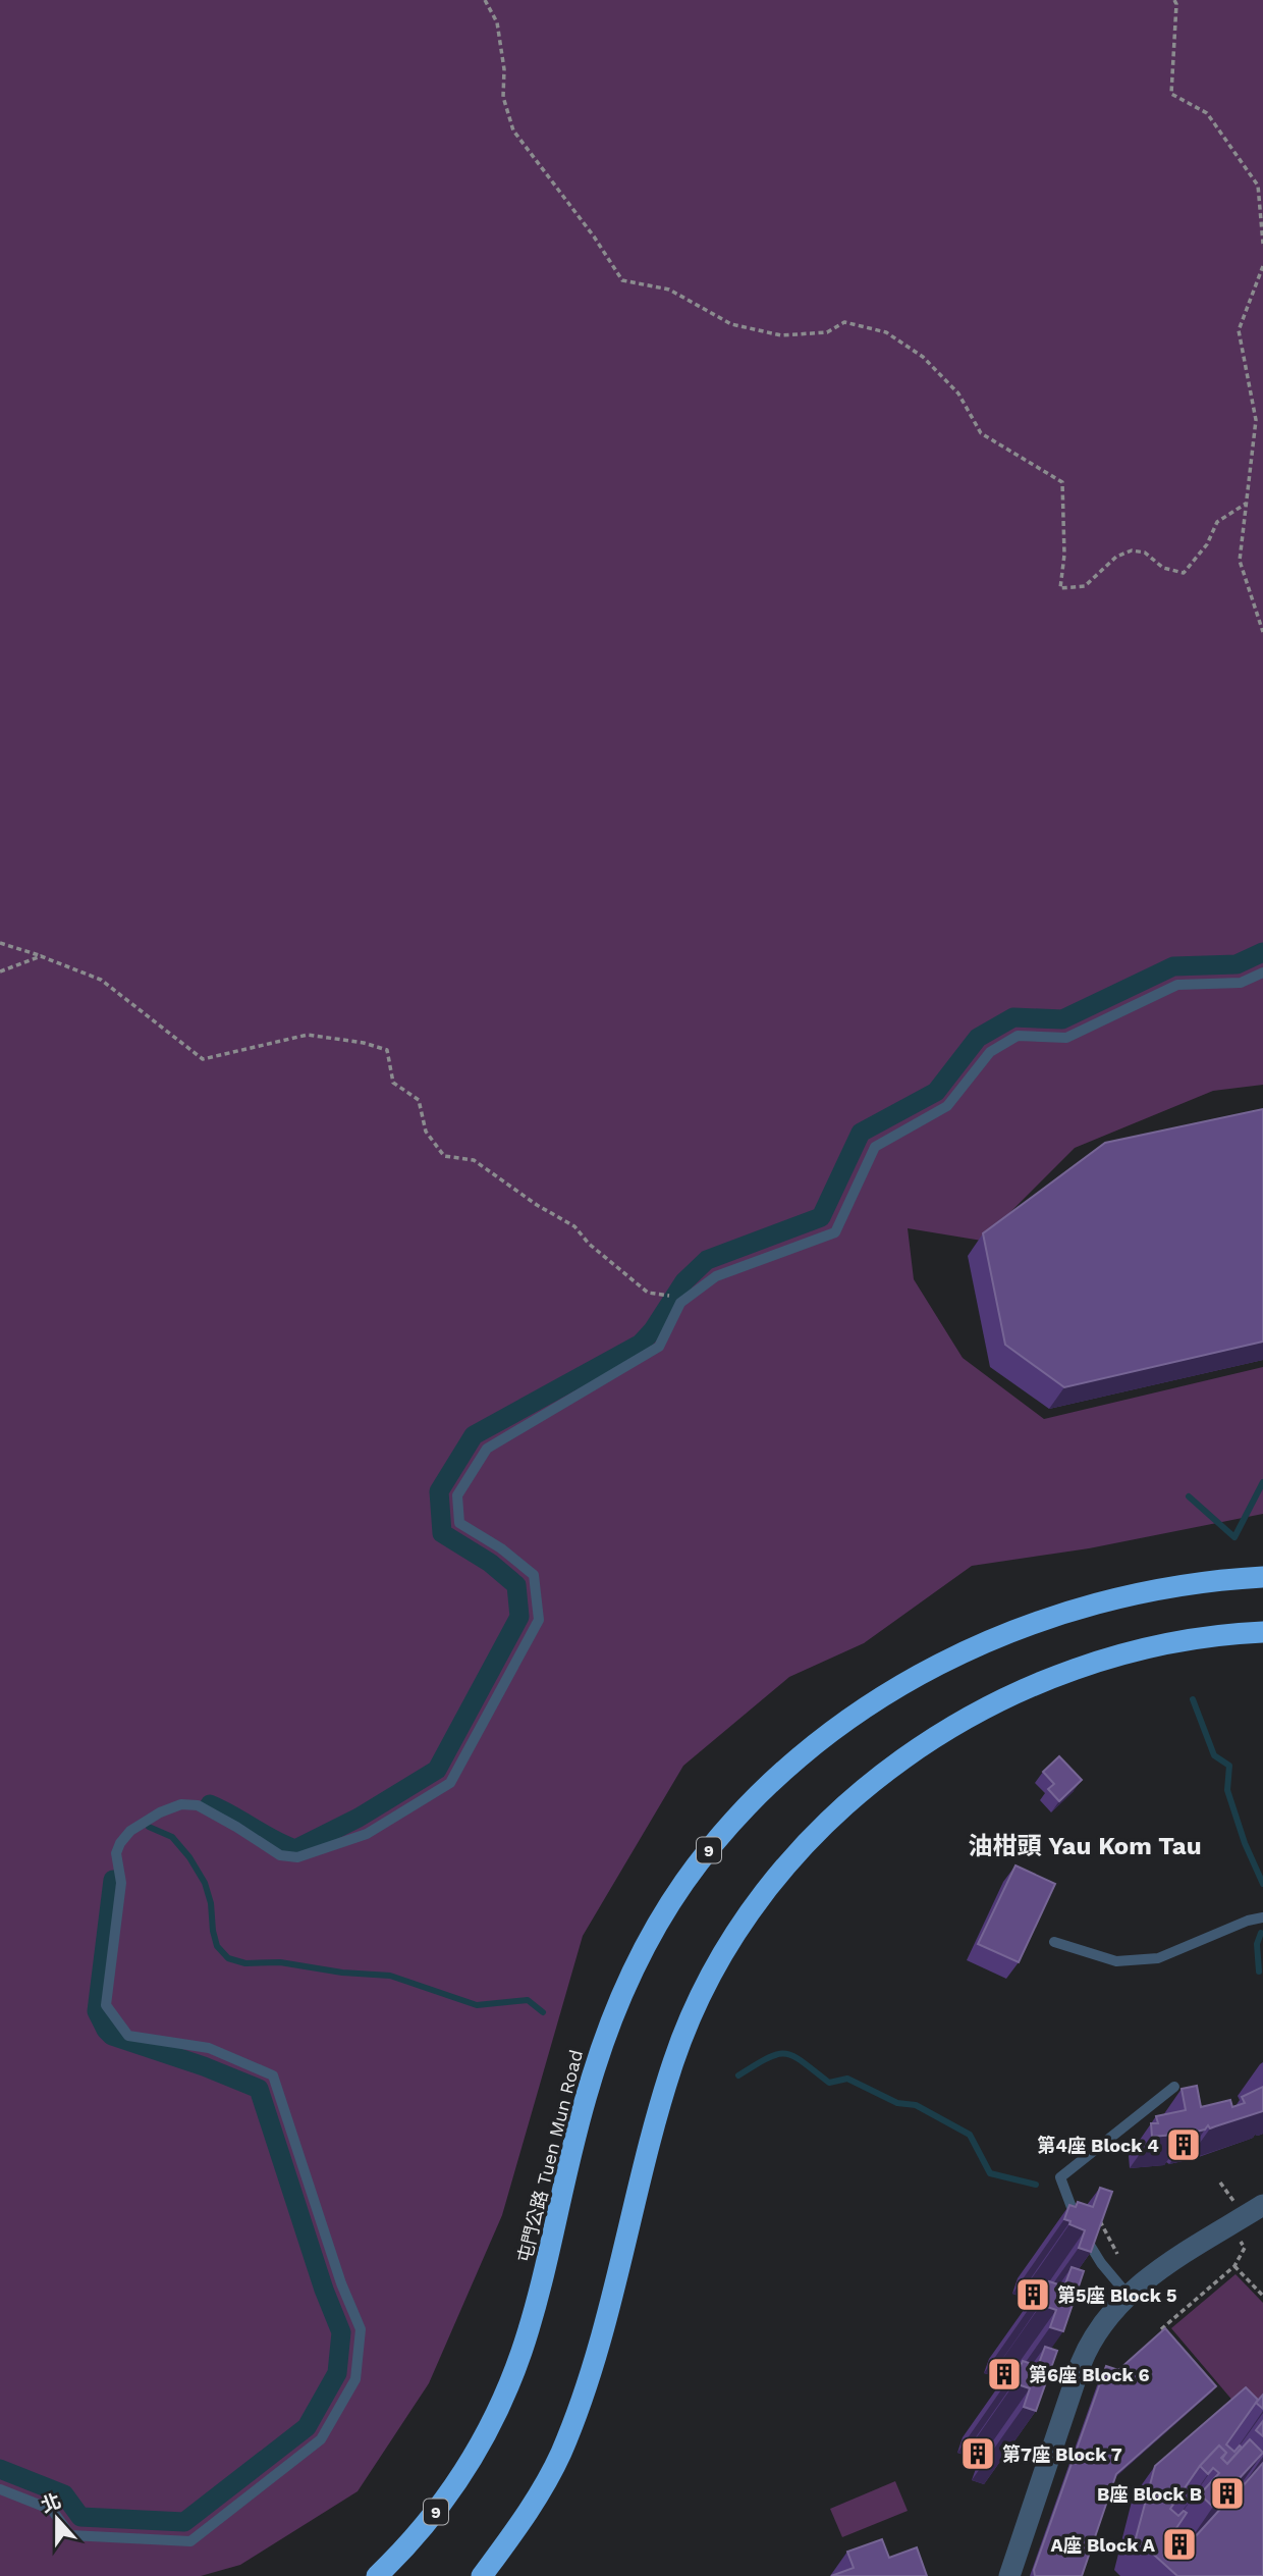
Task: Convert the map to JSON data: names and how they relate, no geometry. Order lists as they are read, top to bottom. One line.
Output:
{"streets":{"highway":["9","屯門公路 Tuen Mun Road"]},"districts":["油柑頭 Yau Kom Tau"],"places":{"building":["第4座 Block 4","第5座 Block 5","第6座 Block 6","第7座 Block 7","B座 Block B","A座 Block A"]},"north":"top"}
